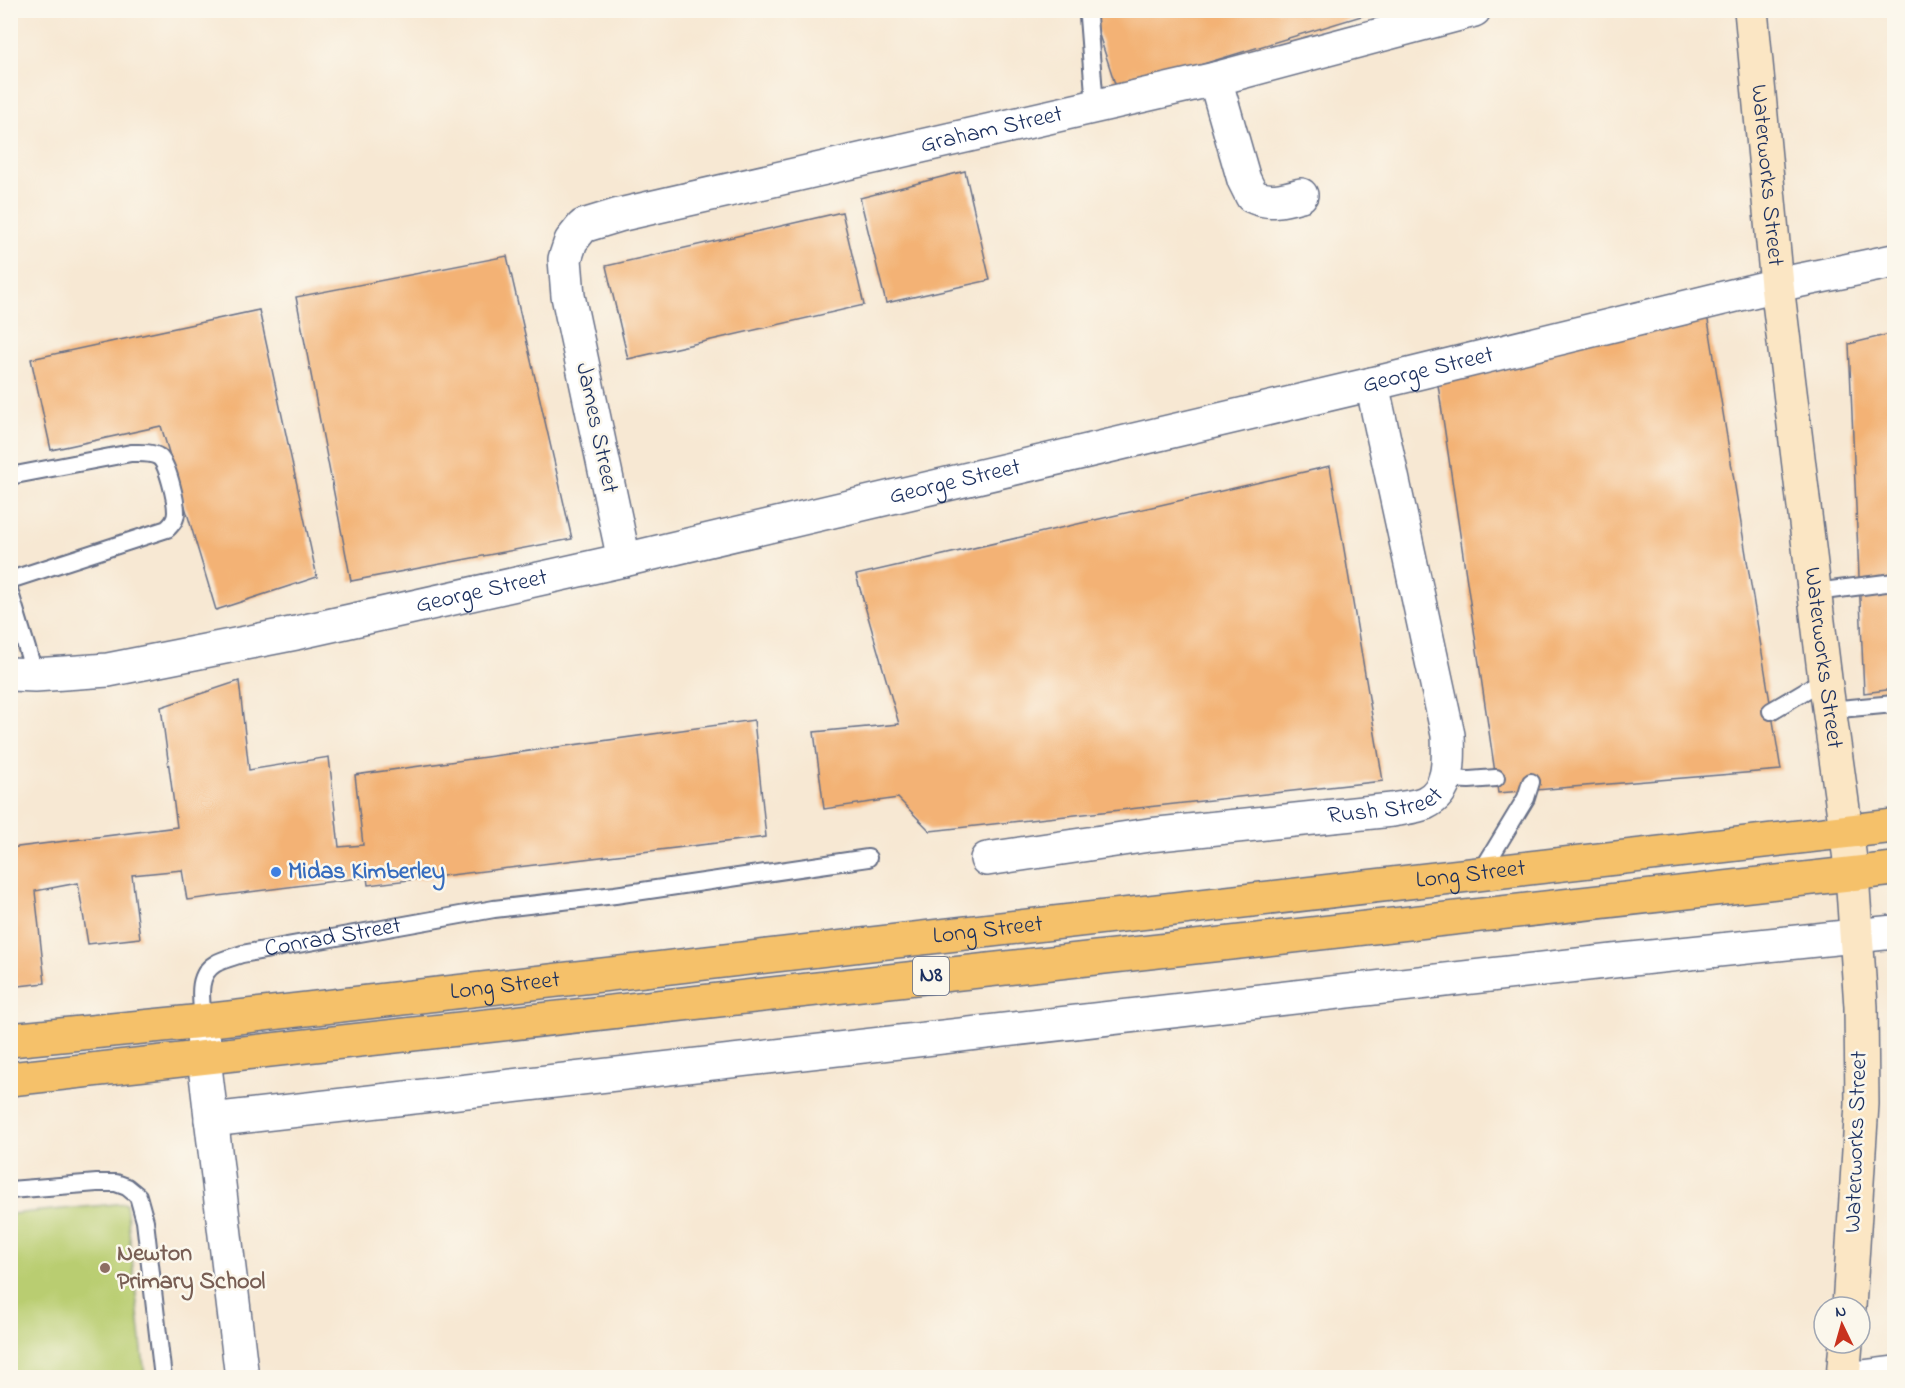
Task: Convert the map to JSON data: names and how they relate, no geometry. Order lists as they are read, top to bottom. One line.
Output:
{"streets":{"highway":["Long Street","N8"],"street":["Graham Street","Waterworks Street","George Street","James Street","Rush Street","Conrad Street"]},"crossings":[["Graham Street","James Street"],["Waterworks Street","George Street"],["Waterworks Street","Long Street"],["George Street","James Street"],["George Street","Rush Street"],["Long Street","Conrad Street"]],"places":["Midas Kimberley","Newton Primary School"],"north":"top"}
